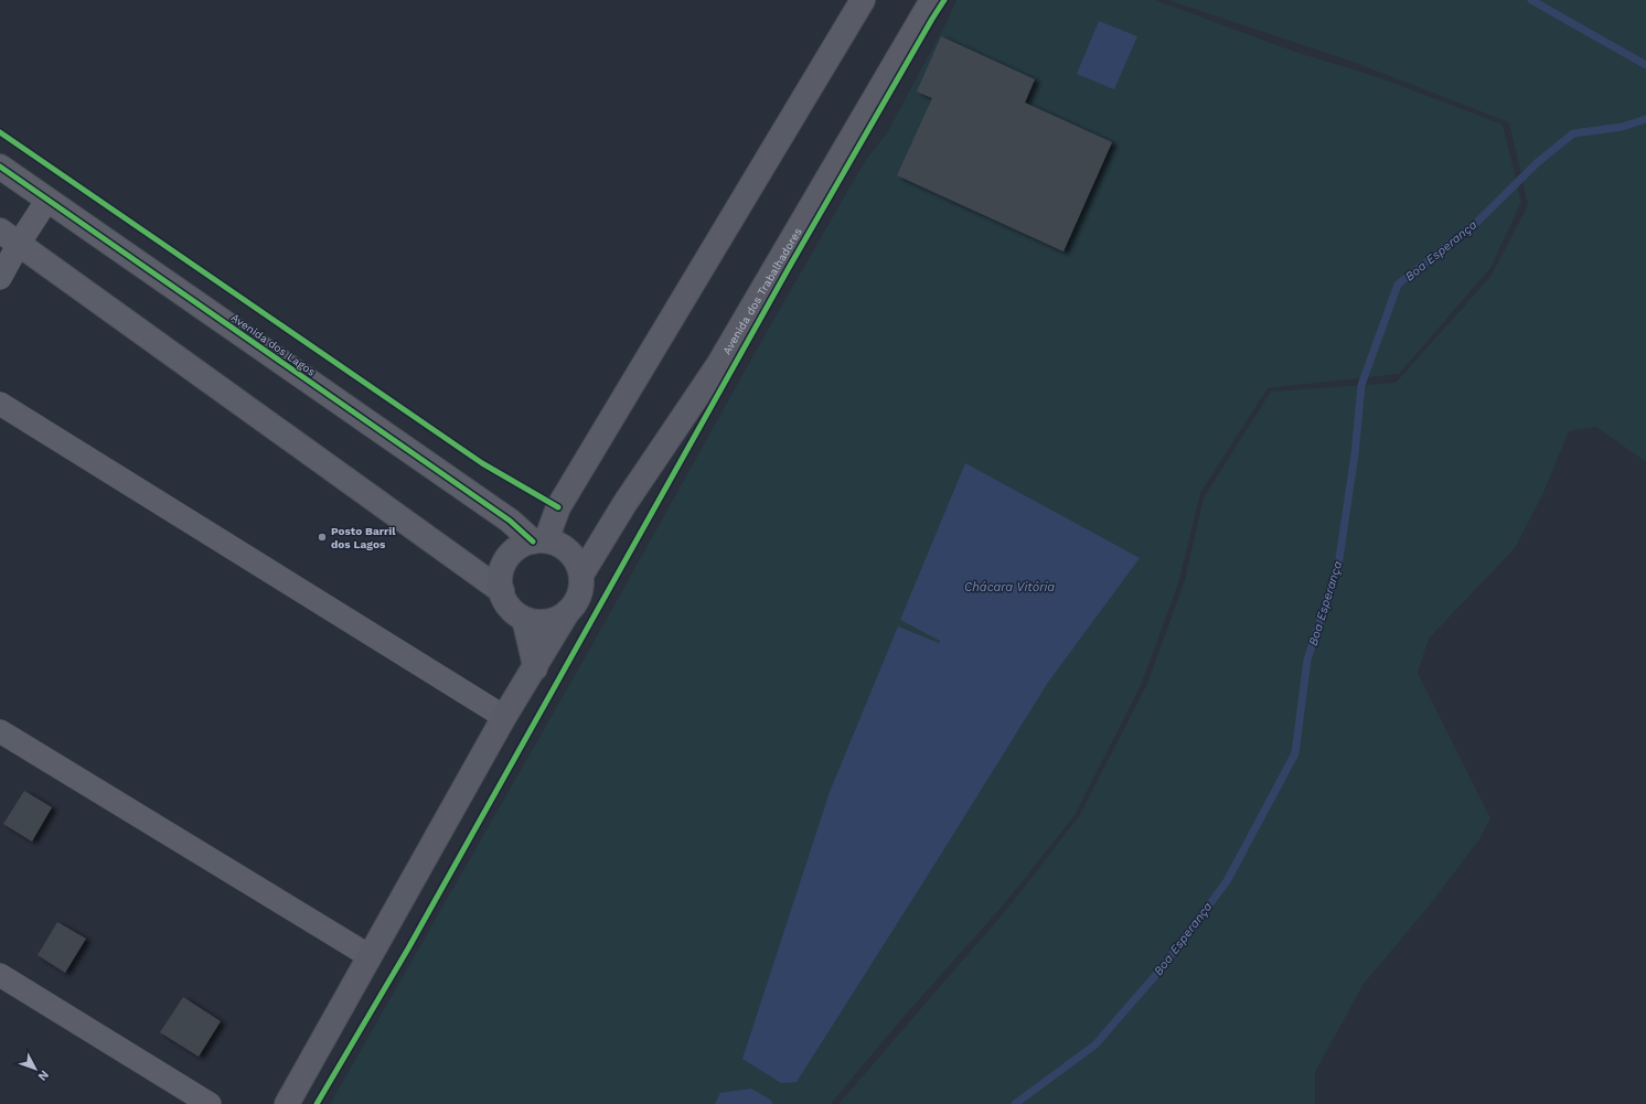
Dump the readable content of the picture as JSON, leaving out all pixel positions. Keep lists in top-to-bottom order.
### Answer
{
  "streets": {
    "main road": ["Avenida dos Trabalhadores"],
    "street": ["Avenida dos Lagos"]
  },
  "crossings": [
    ["Avenida dos Trabalhadores", "Avenida dos Lagos"]
  ],
  "water": ["Boa Esperança", "Chácara Vitória"],
  "places": ["Posto Barril dos Lagos"],
  "north": "bottom right"
}
